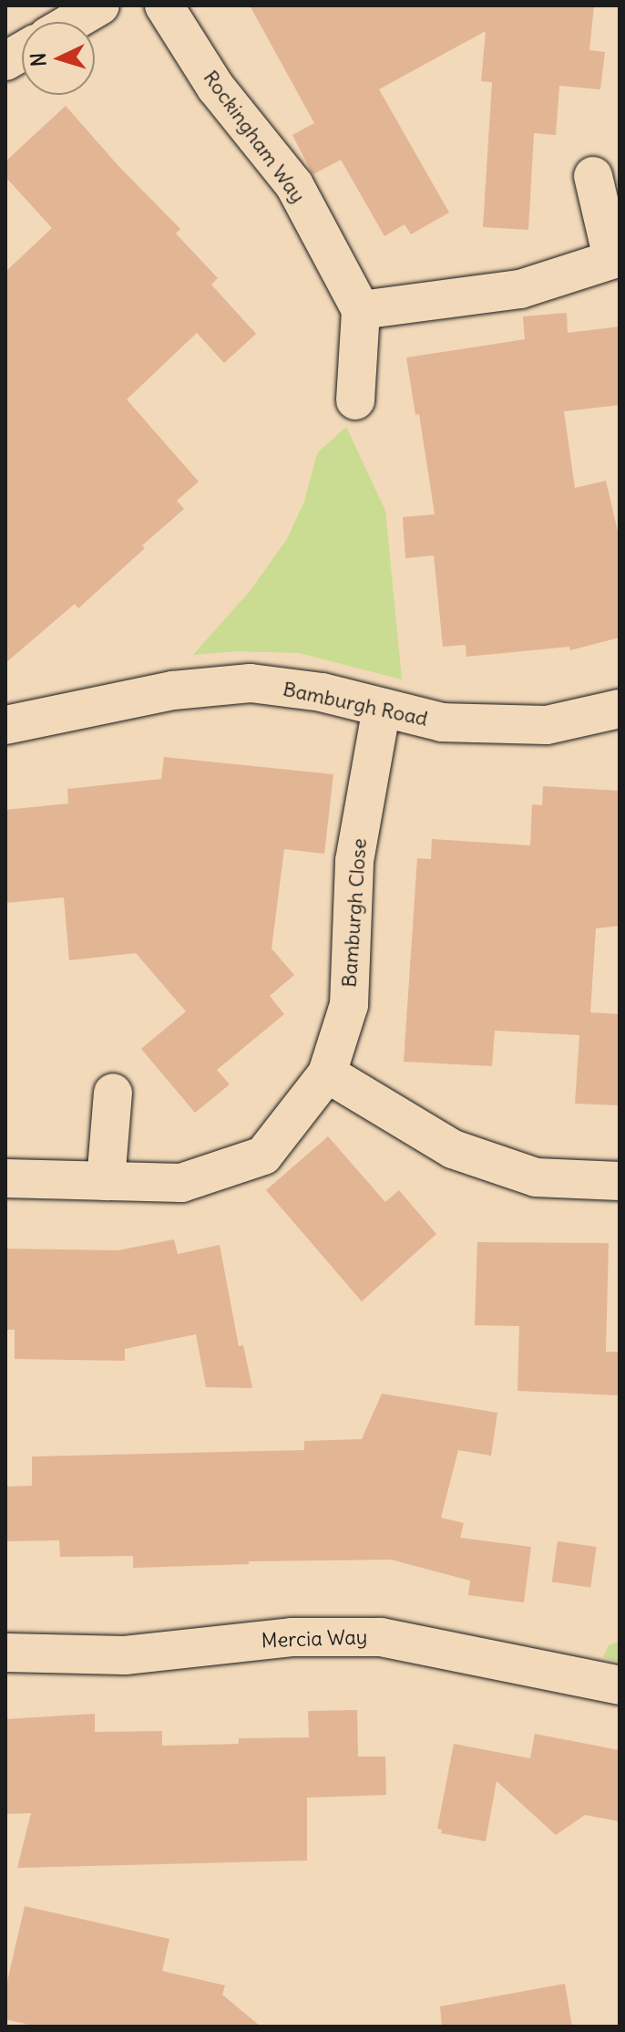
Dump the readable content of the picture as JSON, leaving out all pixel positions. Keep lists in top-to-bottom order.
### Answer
{
  "streets": {
    "street": [
      "Rockingham Way",
      "Bamburgh Road",
      "Bamburgh Close",
      "Mercia Way"
    ]
  },
  "crossings": [
    ["Bamburgh Road", "Bamburgh Close"]
  ],
  "north": "left"
}
